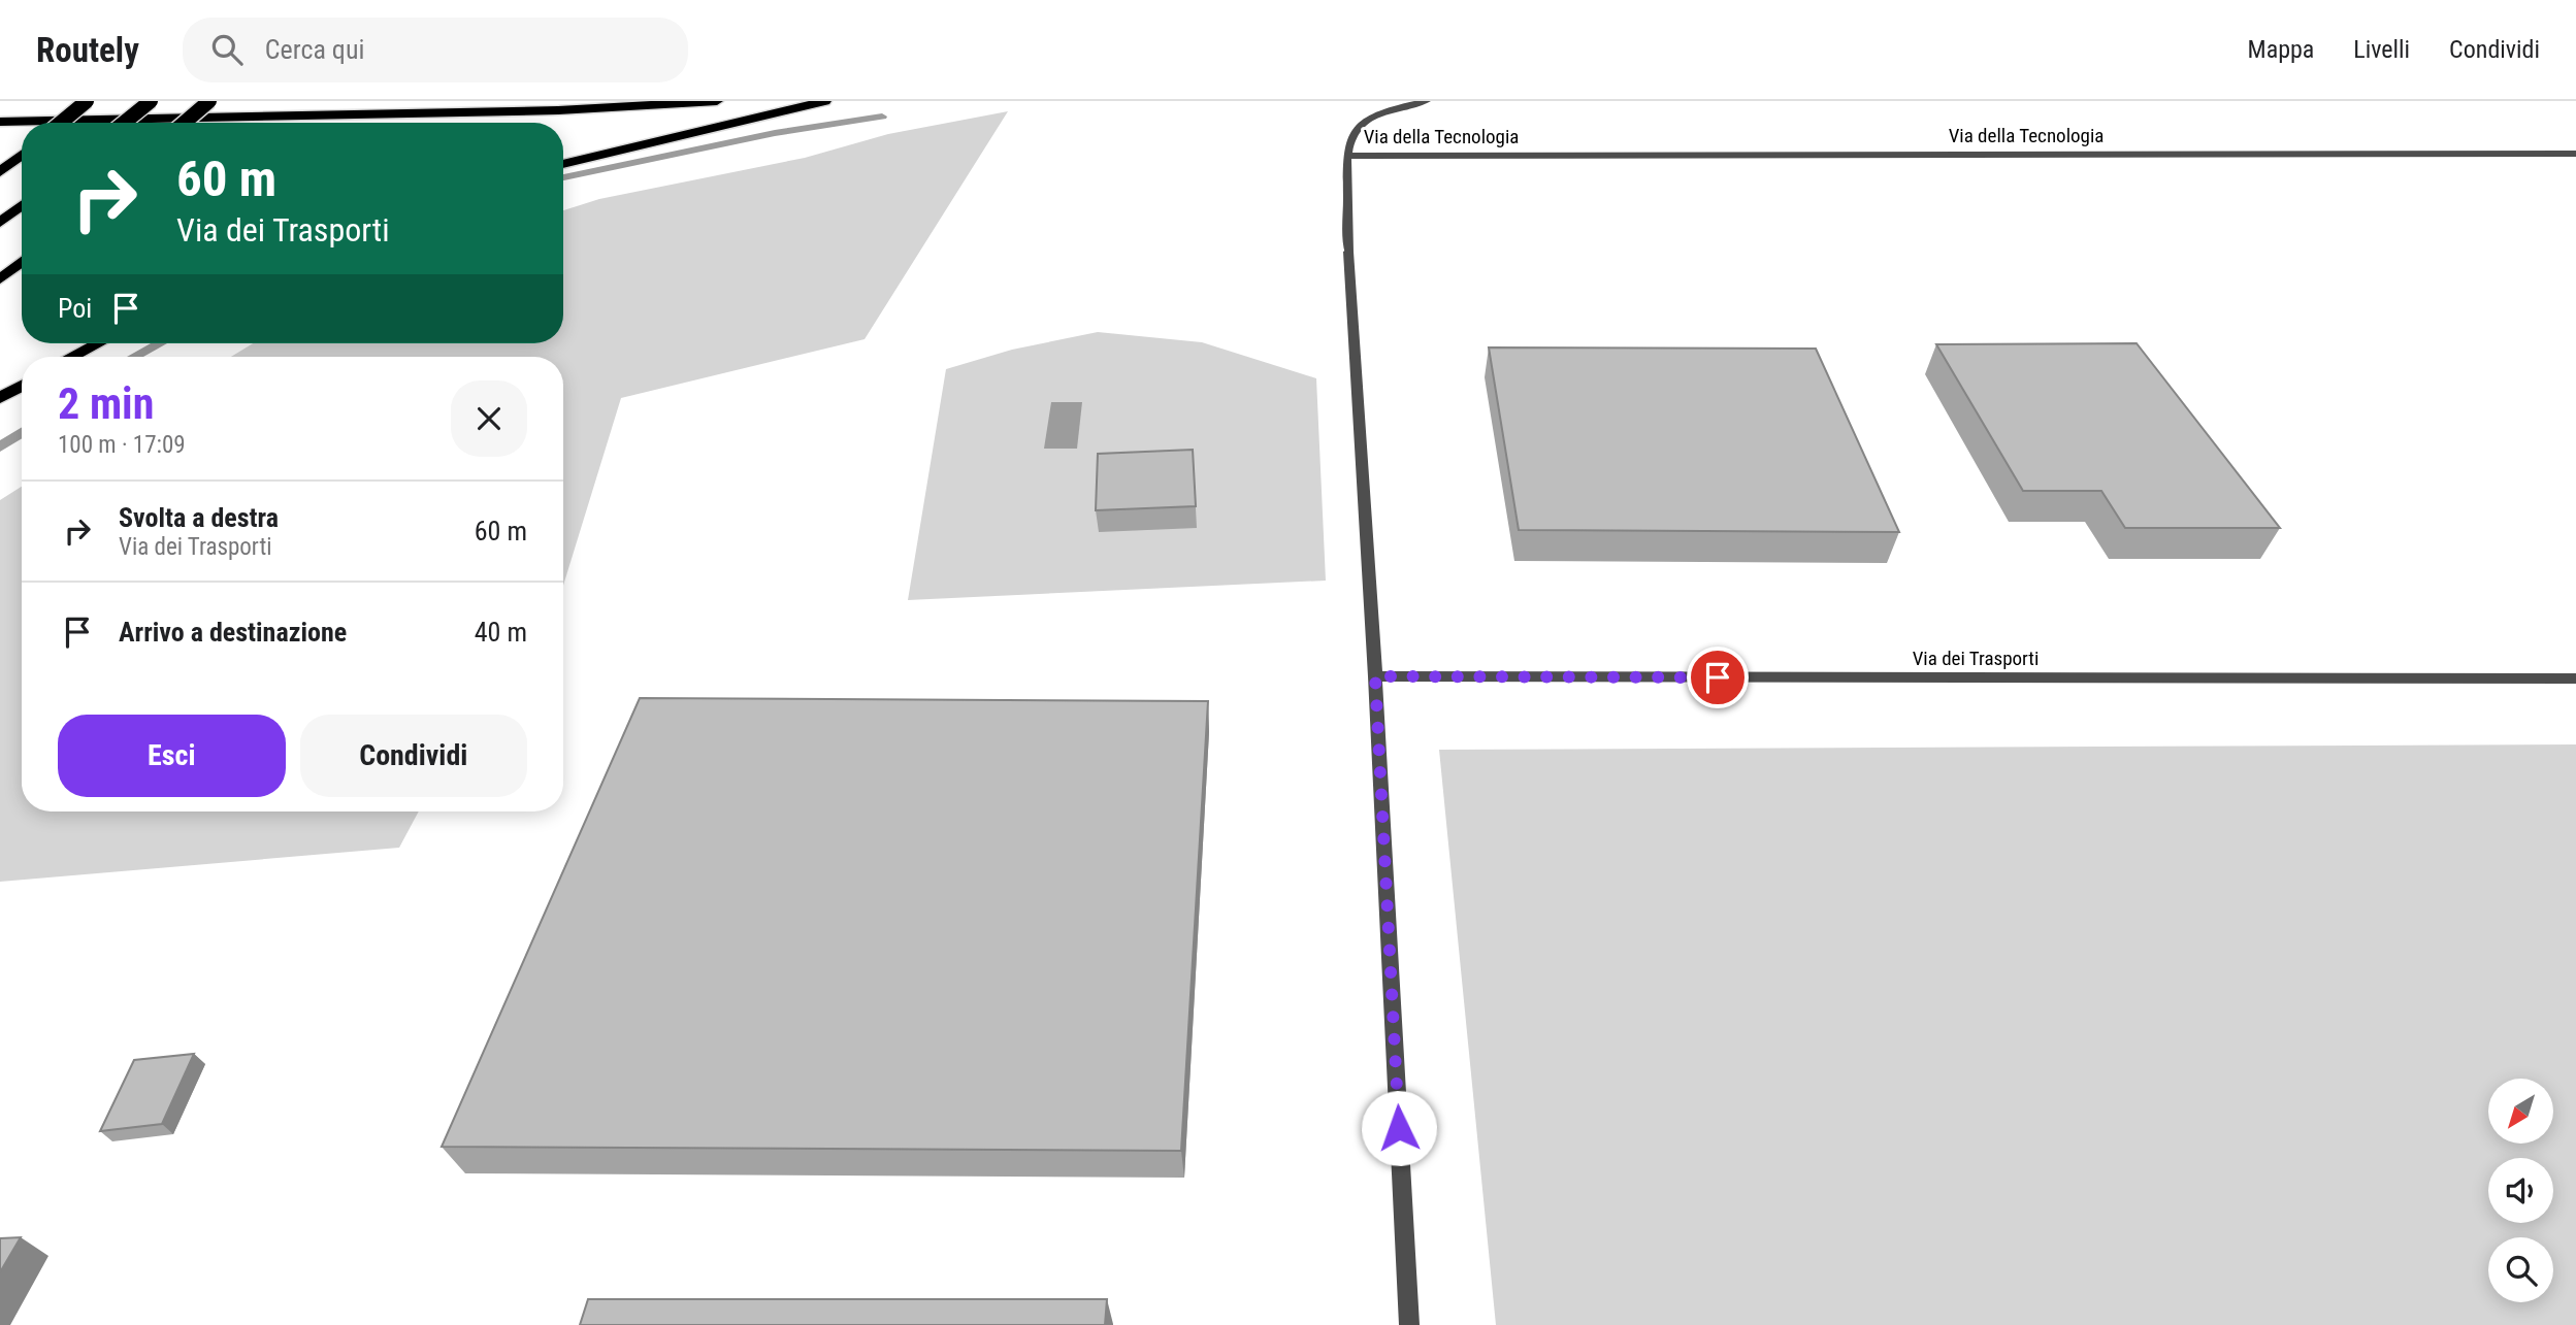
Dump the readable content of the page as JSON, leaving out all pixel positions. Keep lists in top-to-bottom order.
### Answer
{
  "streets": {
    "street": ["Via della Tecnologia", "Via dei Trasporti"]
  },
  "crossings": [
    ["Via della Tecnologia", "Via dei Trasporti"]
  ],
  "north": "bottom left",
  "page": {
    "header": "Routely",
    "search": "Cerca qui",
    "nav": ["Mappa", "Livelli", "Condividi"],
    "turn": ["60 m", "Via dei Trasporti"],
    "then": "Poi",
    "heading": ["2 min", "100 m · 17:09"],
    "list": [
      {
        "name": "Svolta a destra",
        "note": "Via dei Trasporti",
        "value": "60 m"
      },
      {
        "name": "Arrivo a destinazione",
        "value": "40 m"
      }
    ],
    "buttons": ["Esci", "Condividi"]
  }
}
